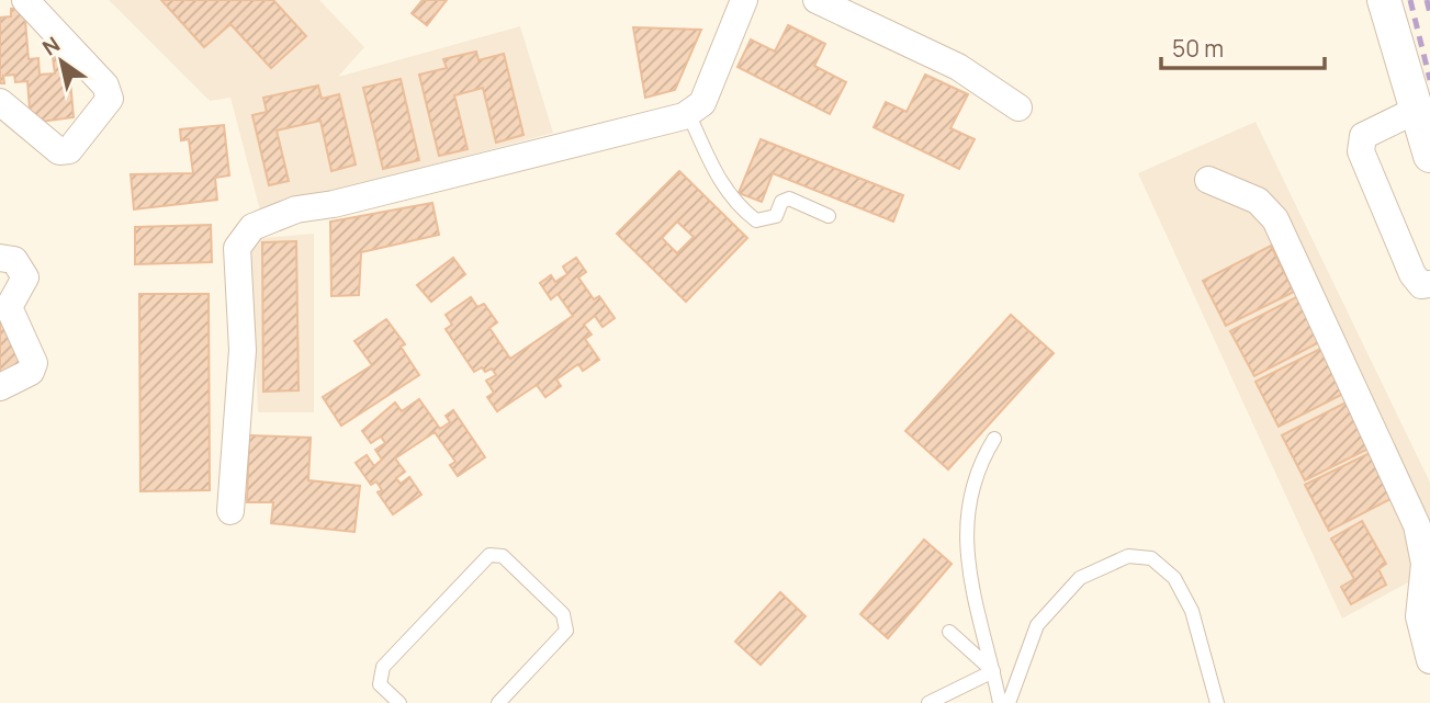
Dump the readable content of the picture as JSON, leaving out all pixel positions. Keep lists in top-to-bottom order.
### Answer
{
  "scale_bar": "50 m",
  "north": "top left"
}
